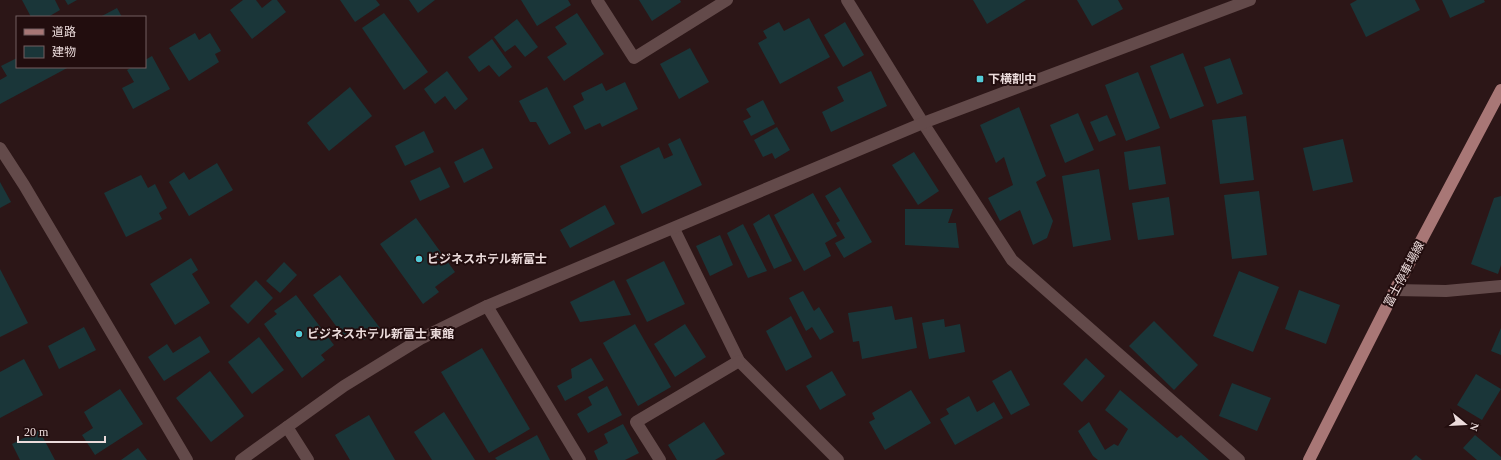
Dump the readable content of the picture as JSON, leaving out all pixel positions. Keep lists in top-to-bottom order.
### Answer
{
  "streets": {
    "main road": ["富士停車場線"]
  },
  "places": {
    "transit": ["下横割中"],
    "other": ["ビジネスホテル新富士", "ビジネスホテル新富士 東館"]
  },
  "legend": ["道路", "建物"],
  "scale_bar": "20 m",
  "north": "right"
}
